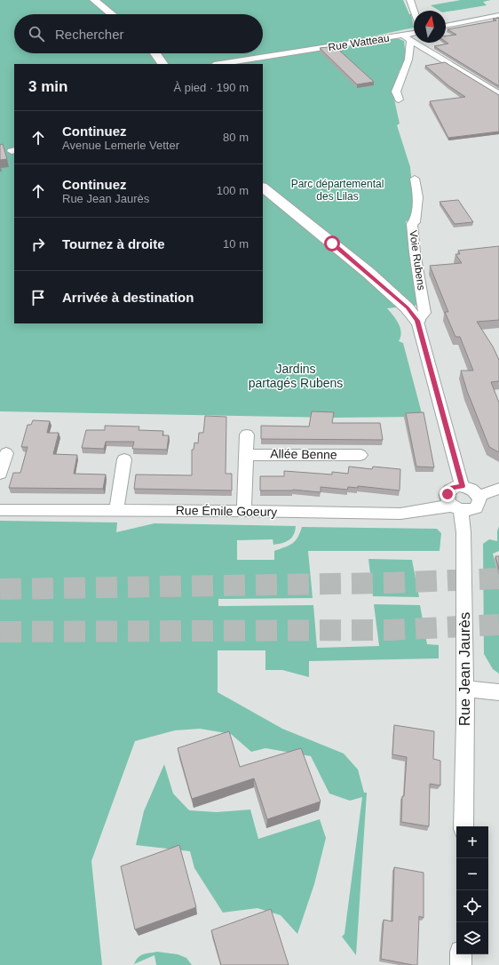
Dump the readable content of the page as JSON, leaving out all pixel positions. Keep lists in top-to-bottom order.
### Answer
{
  "streets": {
    "street": [
      "Rue Watteau",
      "Voie Rubens",
      "Allée Benne",
      "Rue Émile Goeury",
      "Rue Jean Jaurès"
    ]
  },
  "crossings": [
    ["Rue Émile Goeury", "Rue Jean Jaurès"]
  ],
  "parks": ["Parc départemental des Lilas", "Jardins partagés Rubens"],
  "north": "top",
  "page": {
    "search": "Rechercher",
    "heading": ["3 min", "À pied · 190 m"],
    "list": [
      ["Continuez", "Avenue Lemerle Vetter", "80 m"],
      ["Continuez", "Rue Jean Jaurès", "100 m"],
      ["Tournez à droite", "10 m"],
      "Arrivée à destination"
    ],
    "map_buttons": ["+", "−"]
  }
}
